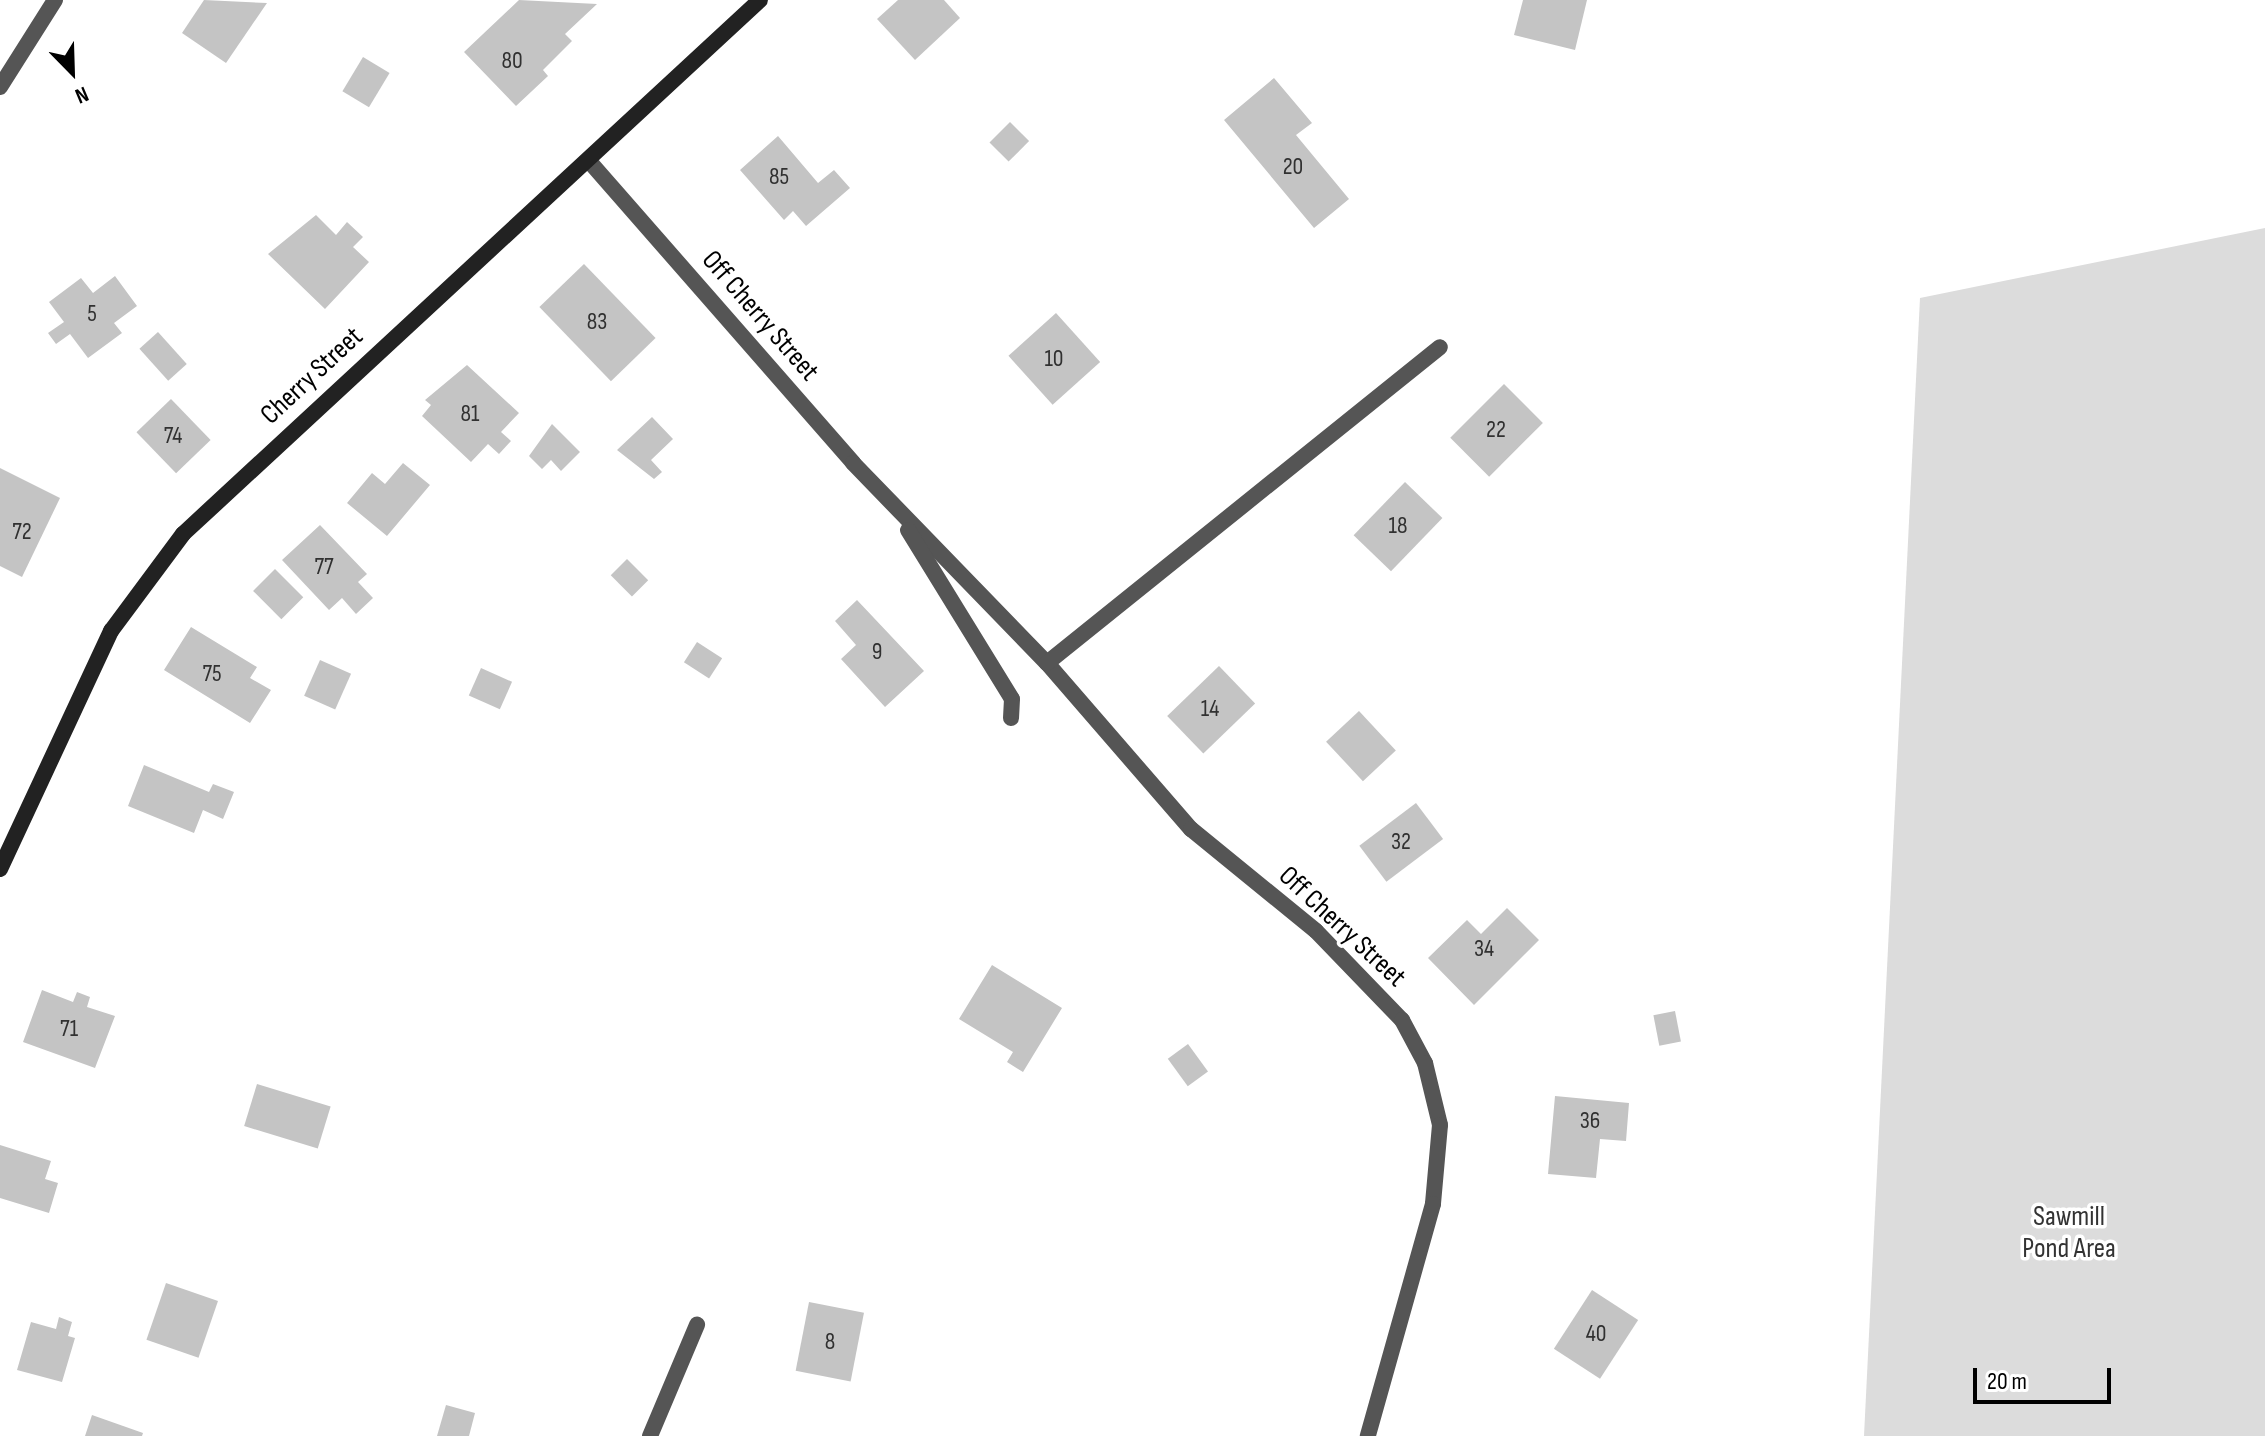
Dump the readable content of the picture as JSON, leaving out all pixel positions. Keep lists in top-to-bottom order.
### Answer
{
  "streets": {
    "main road": ["Cherry Street"],
    "street": ["Off Cherry Street"]
  },
  "crossings": [
    ["Off Cherry Street", "Cherry Street"]
  ],
  "parks": ["Sawmill Pond Area"],
  "house_numbers": [
    "80",
    "20",
    "85",
    "5",
    "83",
    "10",
    "81",
    "22",
    "74",
    "18",
    "72",
    "77",
    "9",
    "75",
    "14",
    "32",
    "34",
    "71",
    "36",
    "40",
    "8"
  ],
  "scale_bar": "20 m",
  "north": "bottom right"
}
